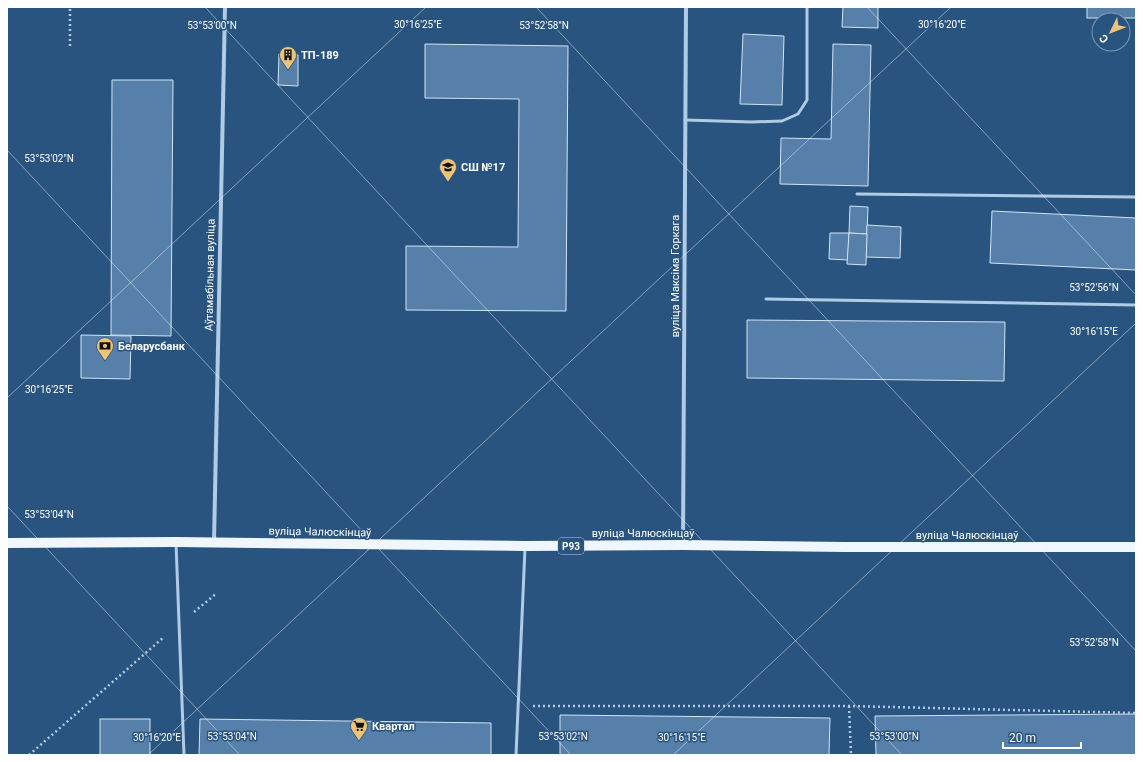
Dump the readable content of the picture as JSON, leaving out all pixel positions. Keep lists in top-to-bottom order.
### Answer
{
  "streets": {
    "main road": ["вуліца Чалюскінцаў", "Р93"],
    "street": ["Аўтамабільная вуліца", "вуліца Максіма Горкага"]
  },
  "crossings": [
    ["Аўтамабільная вуліца", "вуліца Чалюскінцаў"],
    ["вуліца Максіма Горкага", "вуліца Чалюскінцаў"]
  ],
  "places": {
    "building": ["ТП-189"],
    "school or university": ["СШ №17"],
    "bank": ["Беларусбанк"],
    "supermarket": ["Квартал"]
  },
  "scale_bar": "20 m",
  "north": "bottom left",
  "coordinates": [
    "30°16'25\"E",
    "30°16'20\"E",
    "53°53'00\"N",
    "53°52'58\"N",
    "53°53'02\"N",
    "53°52'56\"N",
    "30°16'15\"E",
    "53°53'04\"N"
  ]
}
